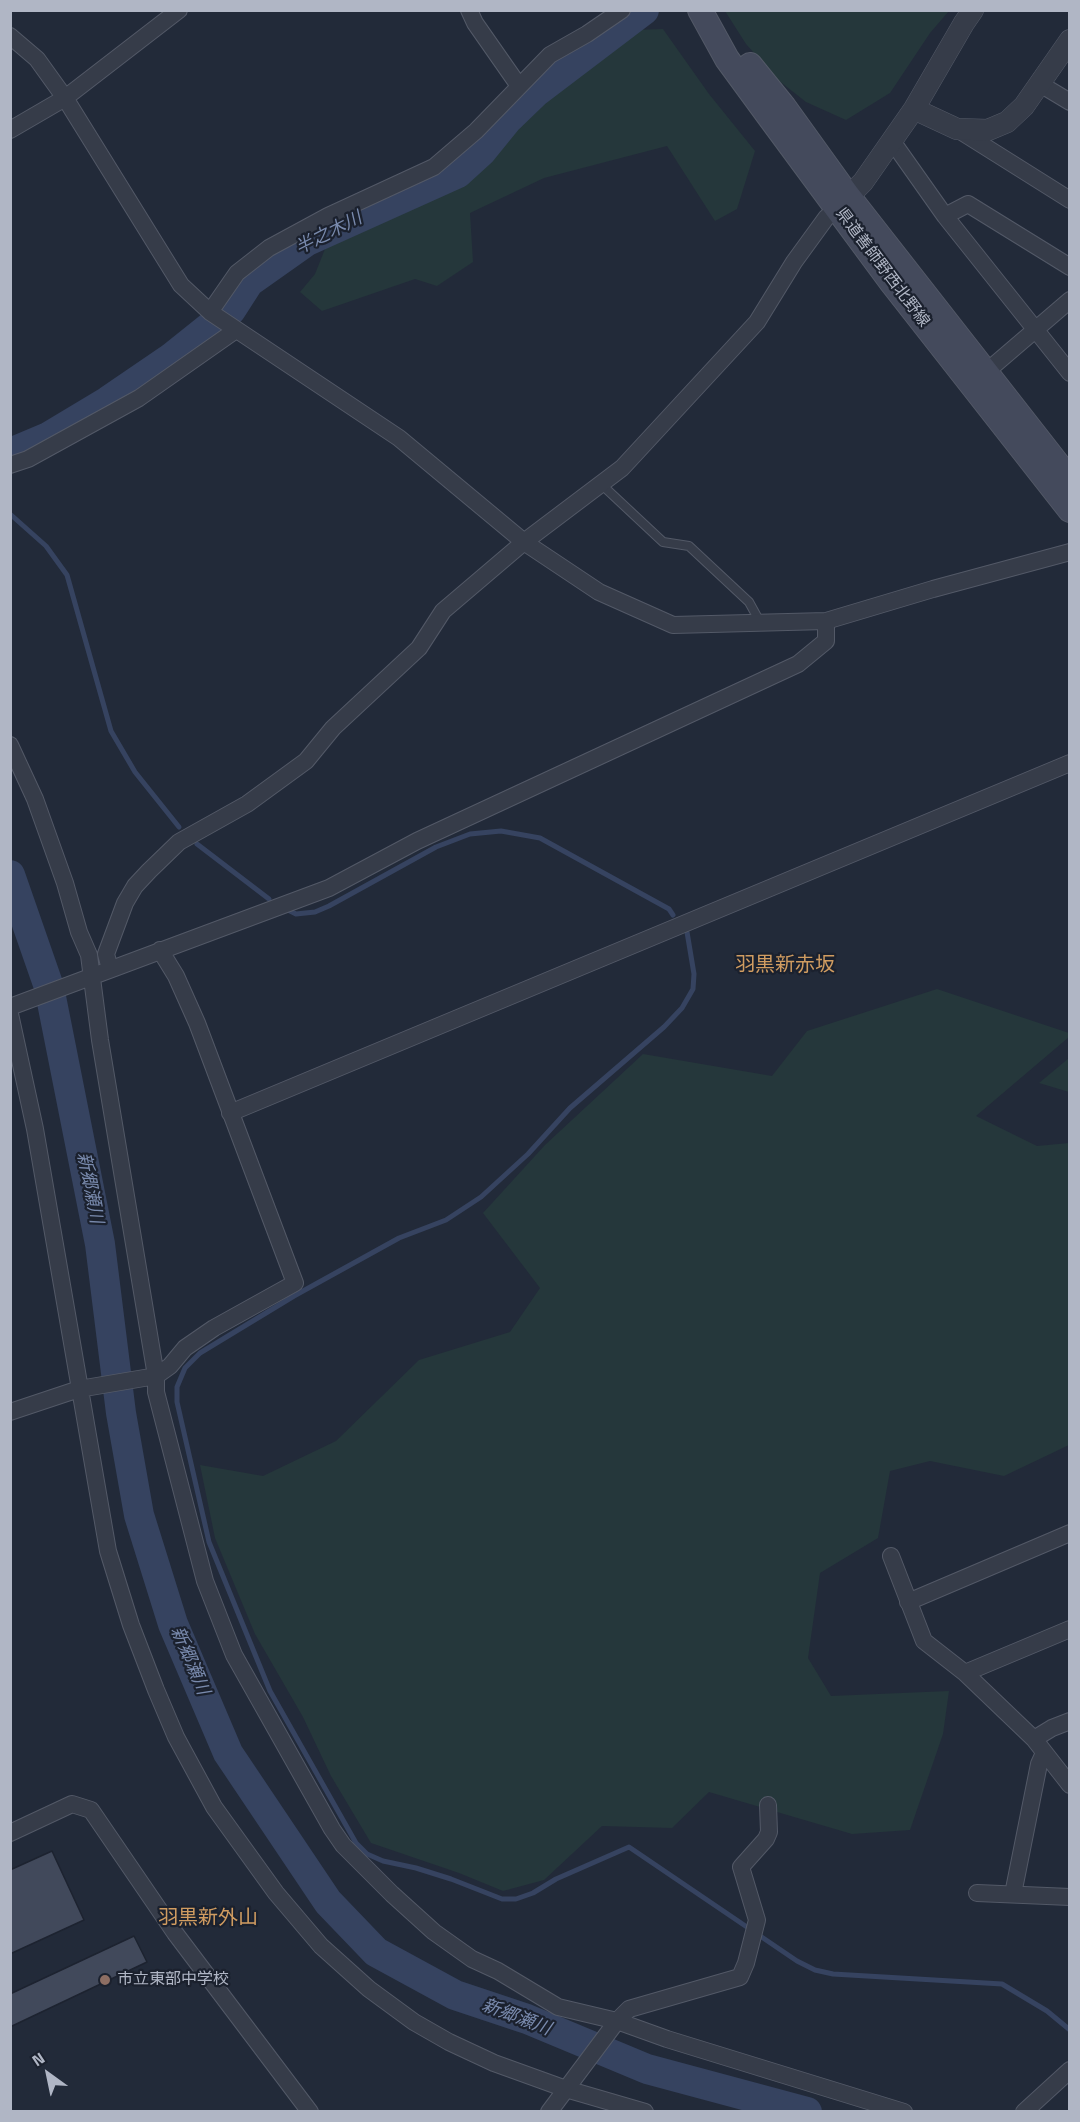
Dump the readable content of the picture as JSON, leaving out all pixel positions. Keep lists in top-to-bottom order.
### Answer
{
  "streets": {
    "main road": ["県道善師野西北野線"]
  },
  "districts": ["羽黒新赤坂", "羽黒新外山"],
  "water": ["半之木川", "新郷瀬川"],
  "places": ["市立東部中学校"],
  "north": "top left"
}
